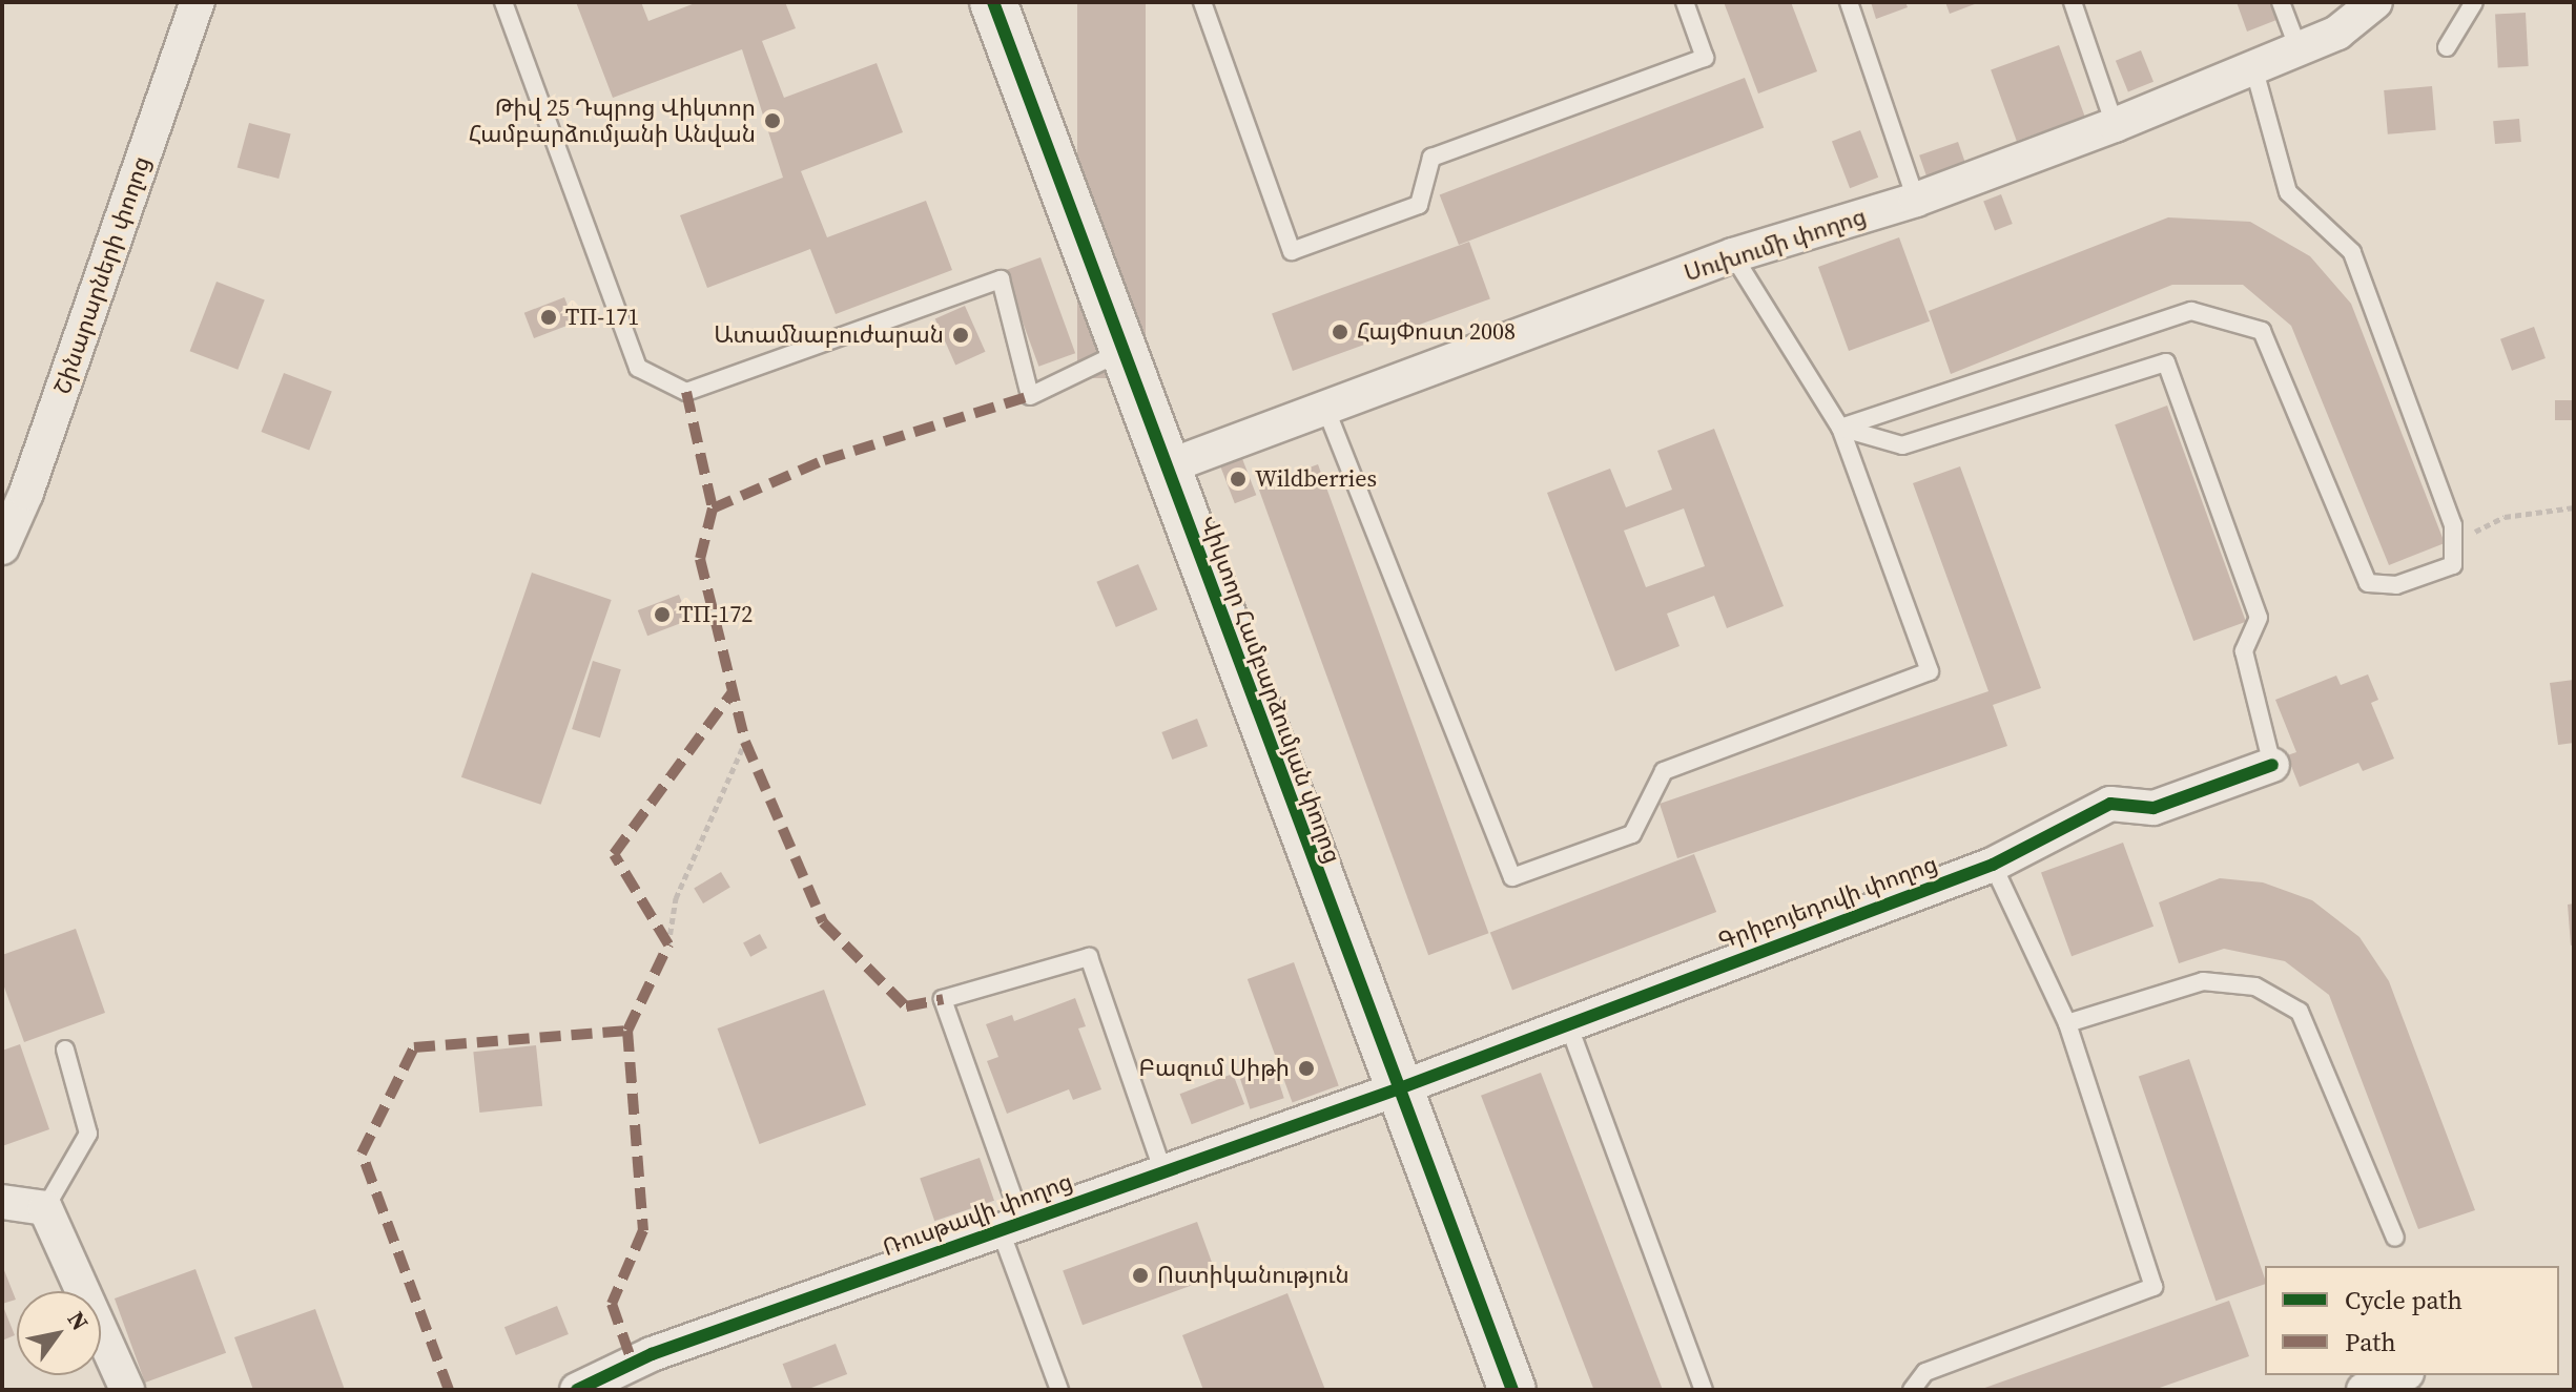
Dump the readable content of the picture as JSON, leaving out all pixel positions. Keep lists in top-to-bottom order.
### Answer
{
  "streets": {
    "street": [
      "Սուխումի փողոց",
      "Շինարարների փողոց",
      "Վիկտոր Համբարձումյան փողոց",
      "Գրիբոյեդովի փողոց",
      "Ռուսթավի փողոց"
    ]
  },
  "crossings": [
    ["Սուխումի փողոց", "Վիկտոր Համբարձումյան փողոց"],
    ["Վիկտոր Համբարձումյան փողոց", "Գրիբոյեդովի փողոց"],
    ["Վիկտոր Համբարձումյան փողոց", "Ռուսթավի փողոց"],
    ["Գրիբոյեդովի փողոց", "Ռուսթավի փողոց"]
  ],
  "places": [
    "Թիվ 25 Դպրոց Վիկտոր Համբարձումյանի Անվան",
    "ТП-171",
    "ՀայՓոստ 2008",
    "Ատամնաբուժարան",
    "Wildberries",
    "ТП-172",
    "Բազում Սիթի",
    "Ոստիկանություն"
  ],
  "legend": ["Cycle path", "Path"],
  "north": "top right"
}
